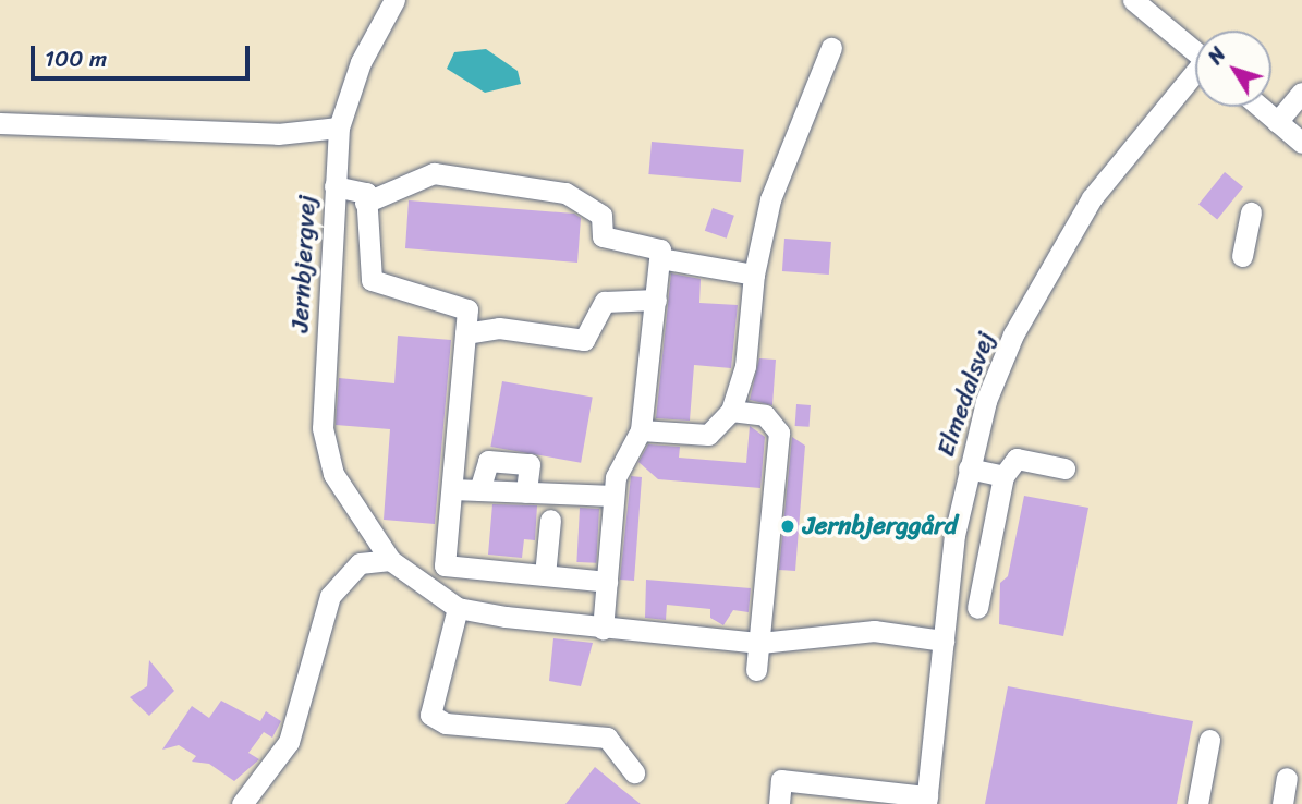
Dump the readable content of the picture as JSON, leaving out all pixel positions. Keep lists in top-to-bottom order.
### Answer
{
  "streets": {
    "street": ["Jernbjergvej", "Elmedalsvej"]
  },
  "places": ["Jernbjerggård"],
  "scale_bar": "100 m",
  "north": "top left"
}
